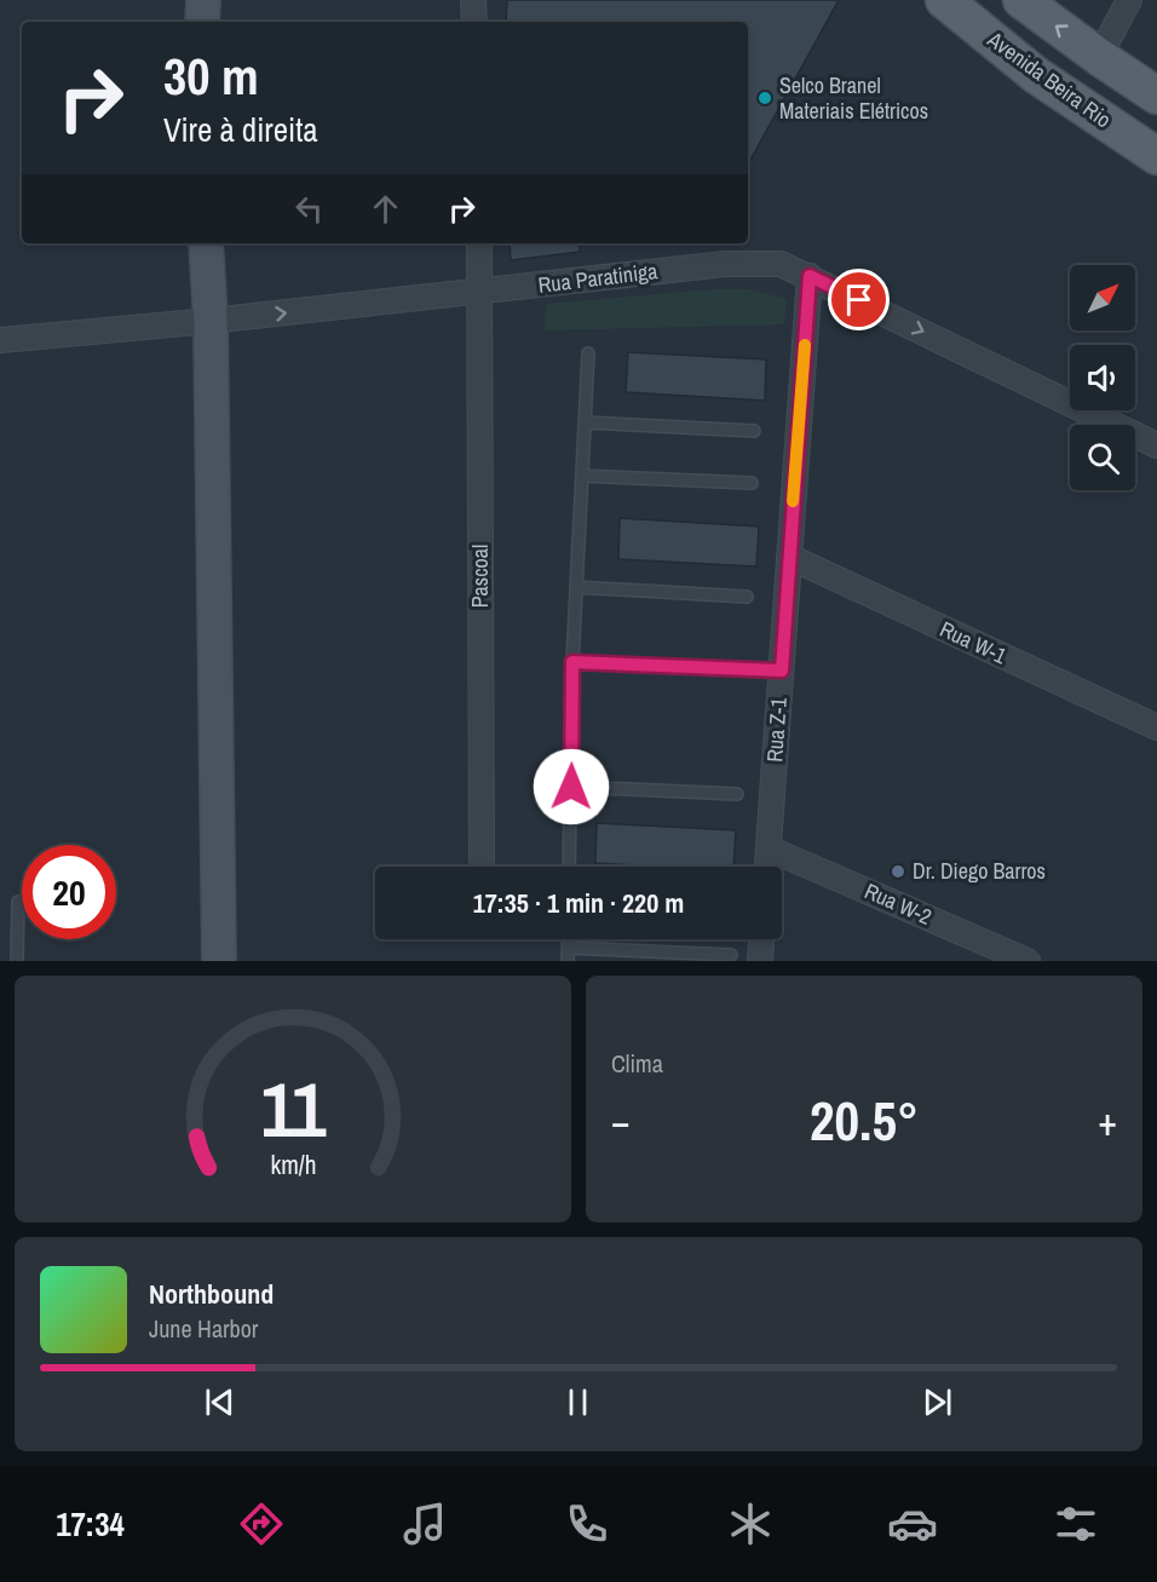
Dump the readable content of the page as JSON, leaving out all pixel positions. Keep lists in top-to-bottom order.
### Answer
{
  "streets": {
    "main road": ["Avenida Beira Rio"],
    "street": [
      "Rua Paratiniga",
      "Pascoal",
      "Rua W-1",
      "Rua Z-1",
      "Rua W-2"
    ]
  },
  "crossings": [
    ["Rua Paratiniga", "Pascoal"],
    ["Rua Paratiniga", "Rua Z-1"],
    ["Rua W-1", "Rua Z-1"],
    ["Rua Z-1", "Rua W-2"]
  ],
  "one_way": ["Rua Paratiniga"],
  "places": ["Selco Branel Materiais Elétricos", "Dr. Diego Barros"],
  "north": "top right",
  "page": {
    "turn": ["30 m", "Vire à direita"],
    "limit": "20",
    "trip": "17:35 · 1 min · 220 m",
    "tile": "Clima",
    "heat": ["−", "20.5°", "+"],
    "song": ["Northbound", "June Harbor"],
    "tabs": "17:34",
    "gauge": ["11", "km/h"]
  }
}
